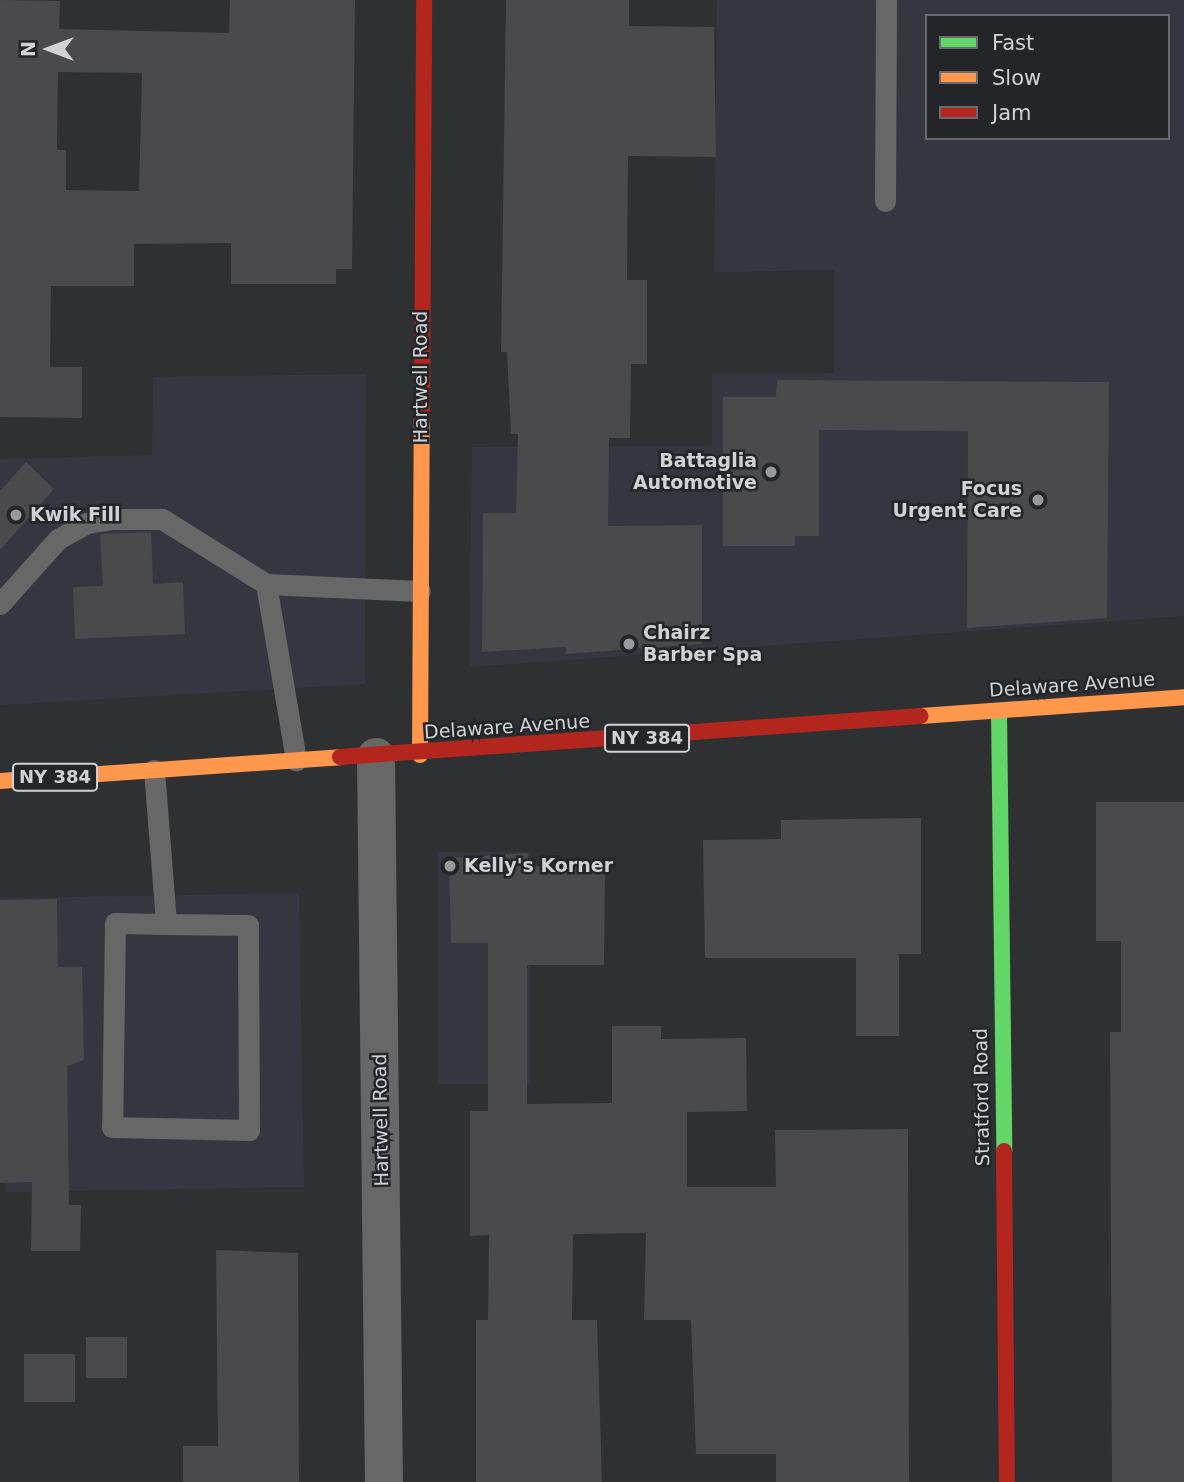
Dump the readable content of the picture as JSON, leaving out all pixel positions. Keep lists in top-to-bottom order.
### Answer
{
  "streets": {
    "street": [
      "Hartwell Road",
      "Delaware Avenue",
      "NY 384",
      "Stratford Road"
    ]
  },
  "crossings": [
    ["Hartwell Road", "Delaware Avenue"],
    ["Delaware Avenue", "Stratford Road"]
  ],
  "places": [
    "Battaglia Automotive",
    "Focus Urgent Care",
    "Kwik Fill",
    "Chairz Barber Spa",
    "Kelly's Korner"
  ],
  "legend": ["Fast", "Slow", "Jam"],
  "north": "left"
}
